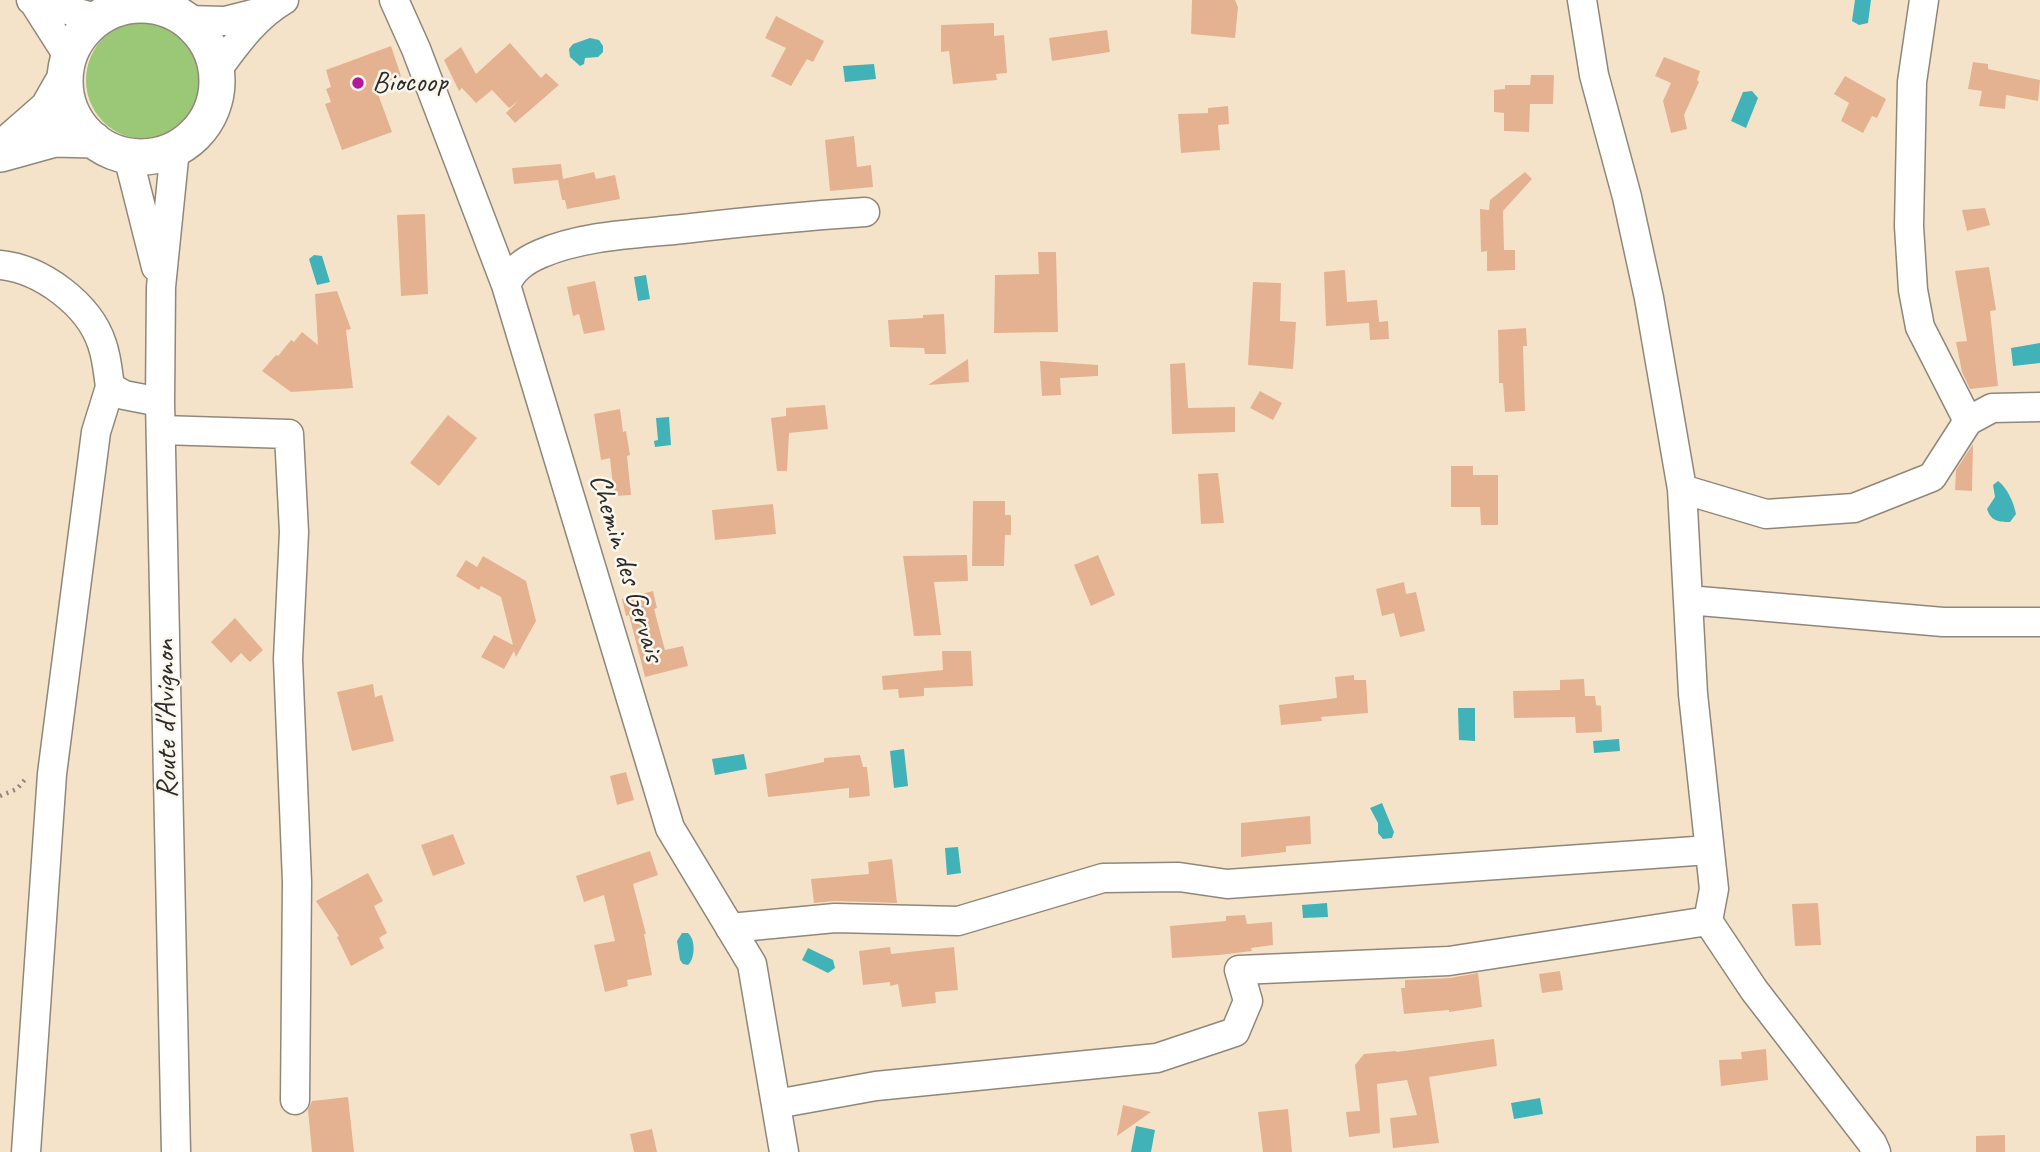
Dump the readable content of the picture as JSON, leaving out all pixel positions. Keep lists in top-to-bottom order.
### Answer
{
  "streets": {
    "street": ["Chemin des Gervais", "Route d'Avignon"]
  },
  "places": ["Biocoop"]
}
